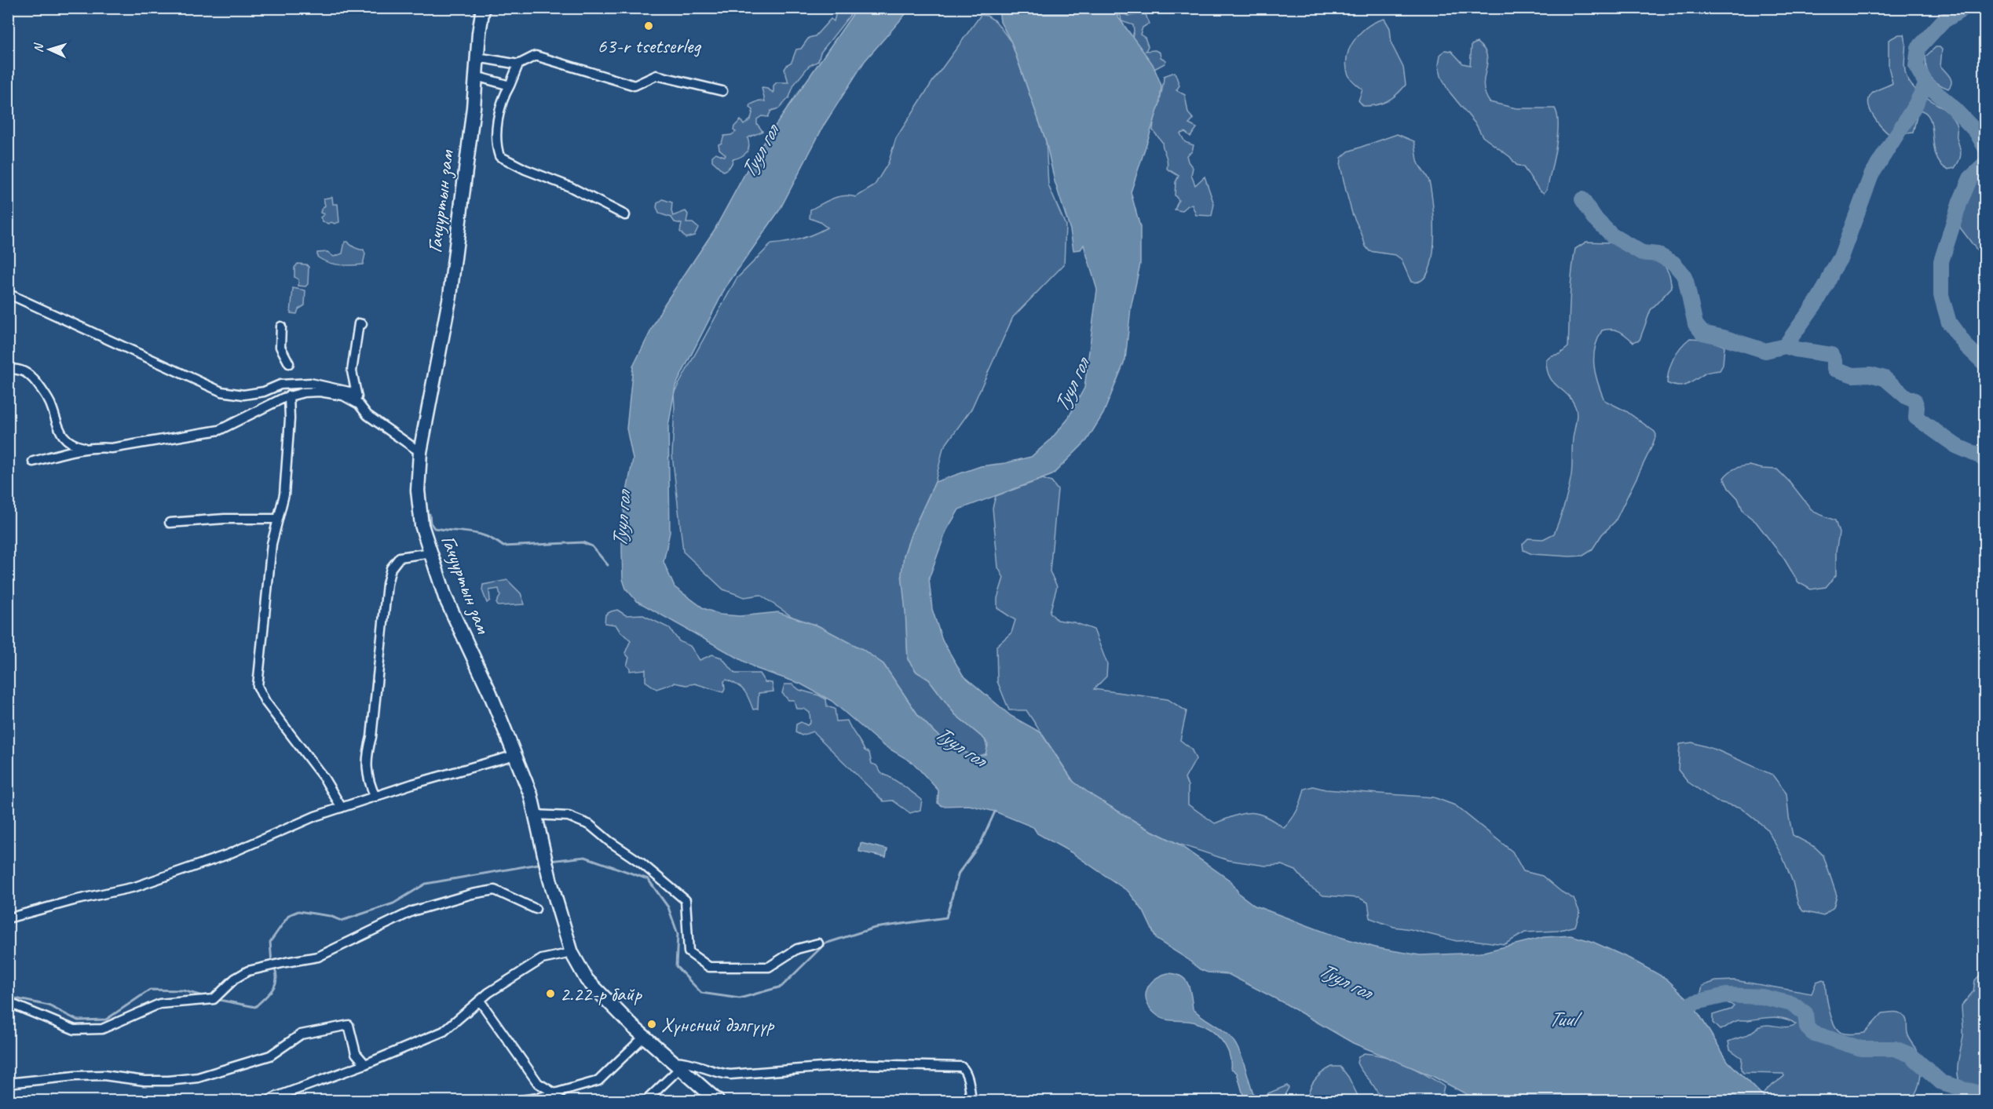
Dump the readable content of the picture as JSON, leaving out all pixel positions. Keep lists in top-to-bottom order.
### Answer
{
  "streets": {
    "main road": ["Гачууртын зам"]
  },
  "water": ["Туул гол", "Tuul"],
  "places": ["63-r tsetserleg", "2.22-р байр", "Хүнсний дэлгүүр"],
  "north": "left"
}
